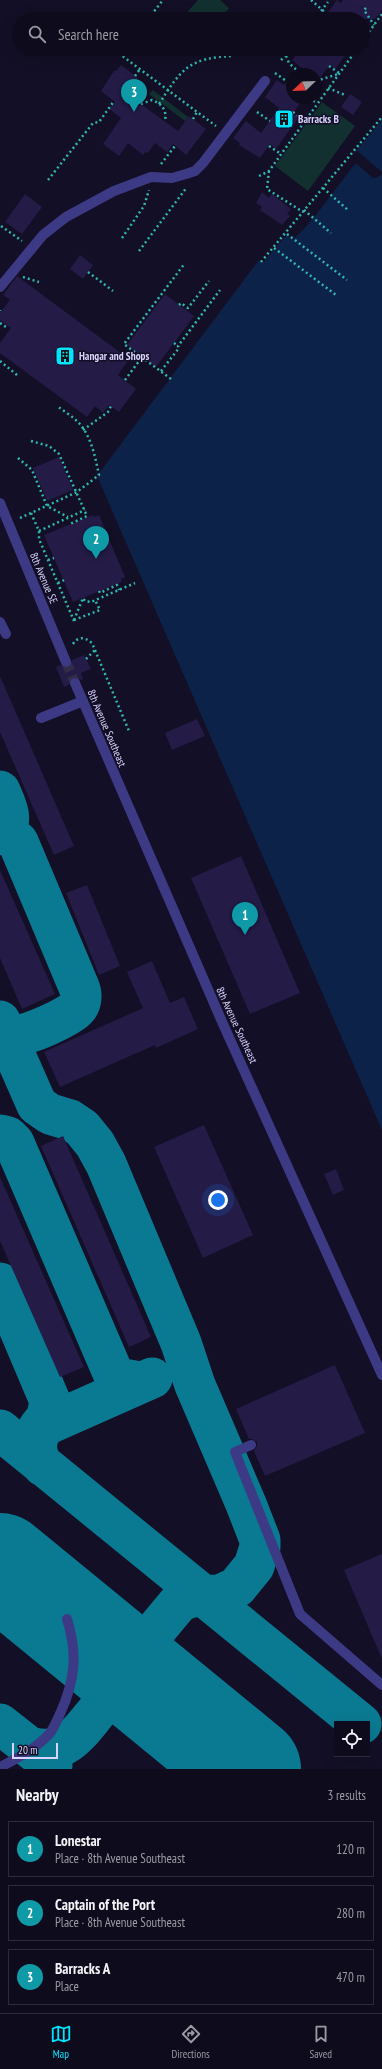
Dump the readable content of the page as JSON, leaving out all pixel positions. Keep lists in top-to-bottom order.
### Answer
{
  "streets": {
    "street": ["8th Avenue SE", "8th Avenue Southeast"]
  },
  "places": {
    "building": ["Barracks B", "Hangar and Shops"]
  },
  "scale_bar": "20 m",
  "north": "bottom left",
  "page": {
    "search": "Search here",
    "pins": ["3", "2", "1"],
    "scale": "20 m",
    "heading": ["Nearby", "3 results"],
    "list": [
      {
        "mark": "1",
        "name": "Lonestar",
        "note": "Place · 8th Avenue Southeast",
        "value": "120 m"
      },
      {
        "mark": "2",
        "name": "Captain of the Port",
        "note": "Place · 8th Avenue Southeast",
        "value": "280 m"
      },
      {
        "mark": "3",
        "name": "Barracks A",
        "note": "Place",
        "value": "470 m"
      }
    ],
    "nav": ["Map", "Directions", "Saved"]
  }
}
